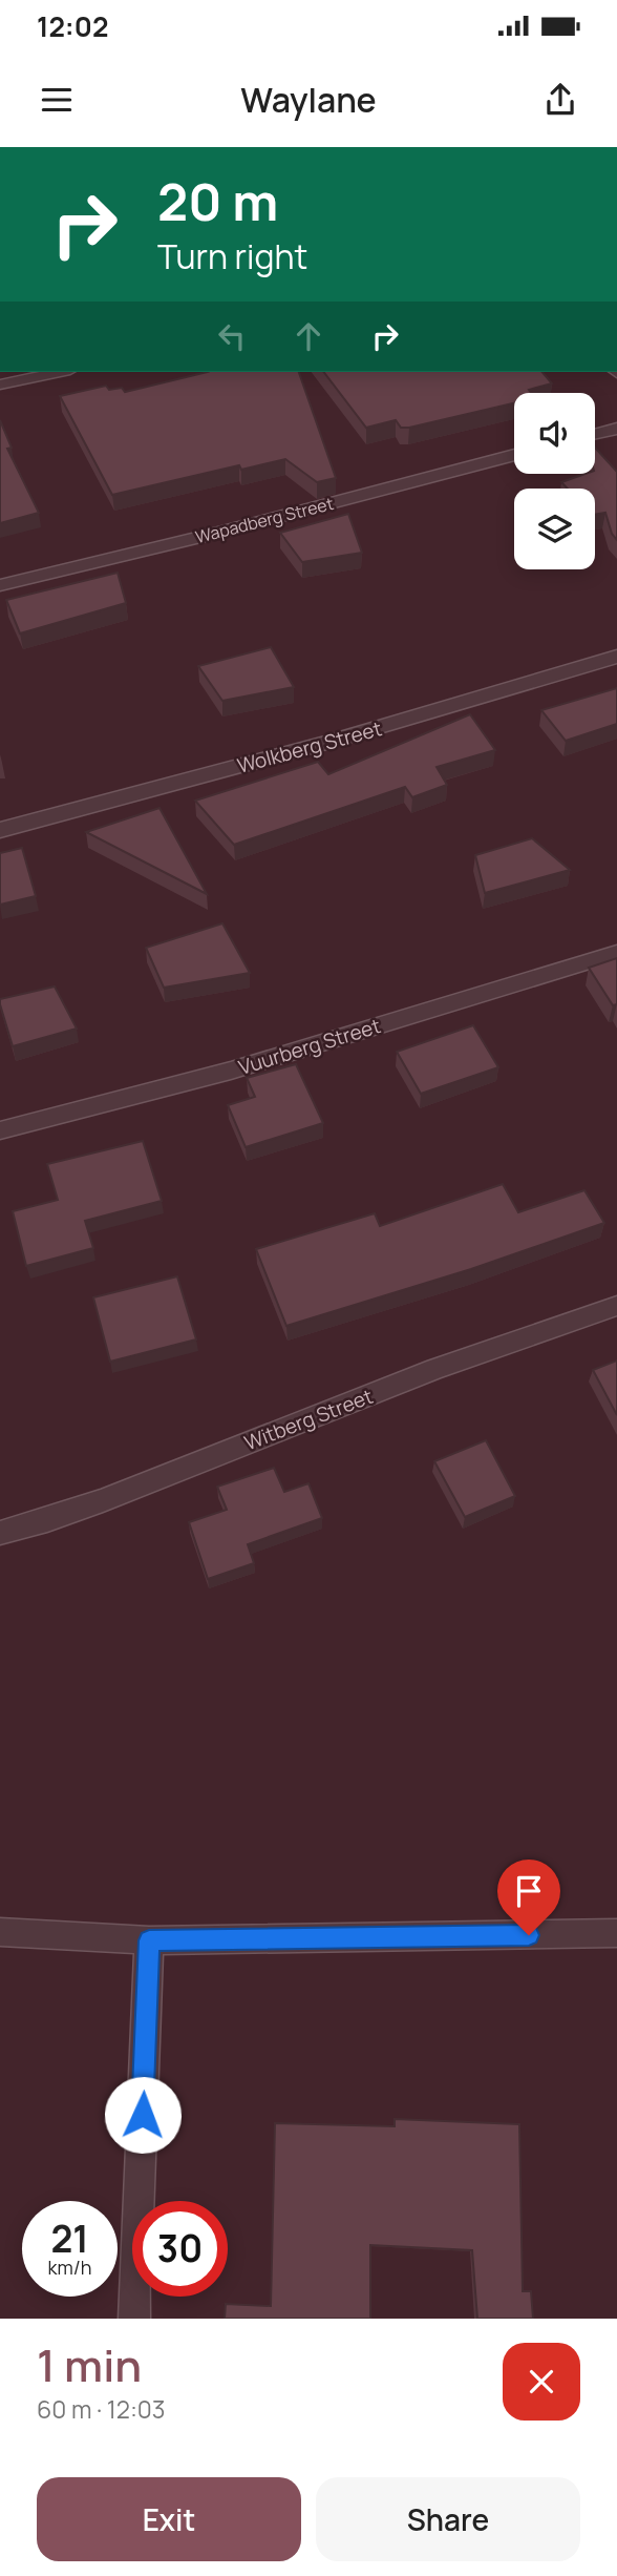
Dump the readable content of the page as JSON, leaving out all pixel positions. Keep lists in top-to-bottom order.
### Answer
{
  "streets": {
    "street": [
      "Wapadberg Street",
      "Wolkberg Street",
      "Vuurberg Street",
      "Witberg Street"
    ]
  },
  "page": {
    "status": "12:02",
    "header": "Waylane",
    "turn": ["20 m", "Turn right"],
    "speed": "21 km/h",
    "limit": "30",
    "heading": ["1 min", "60 m · 12:03"],
    "buttons": ["Exit", "Share"]
  }
}
